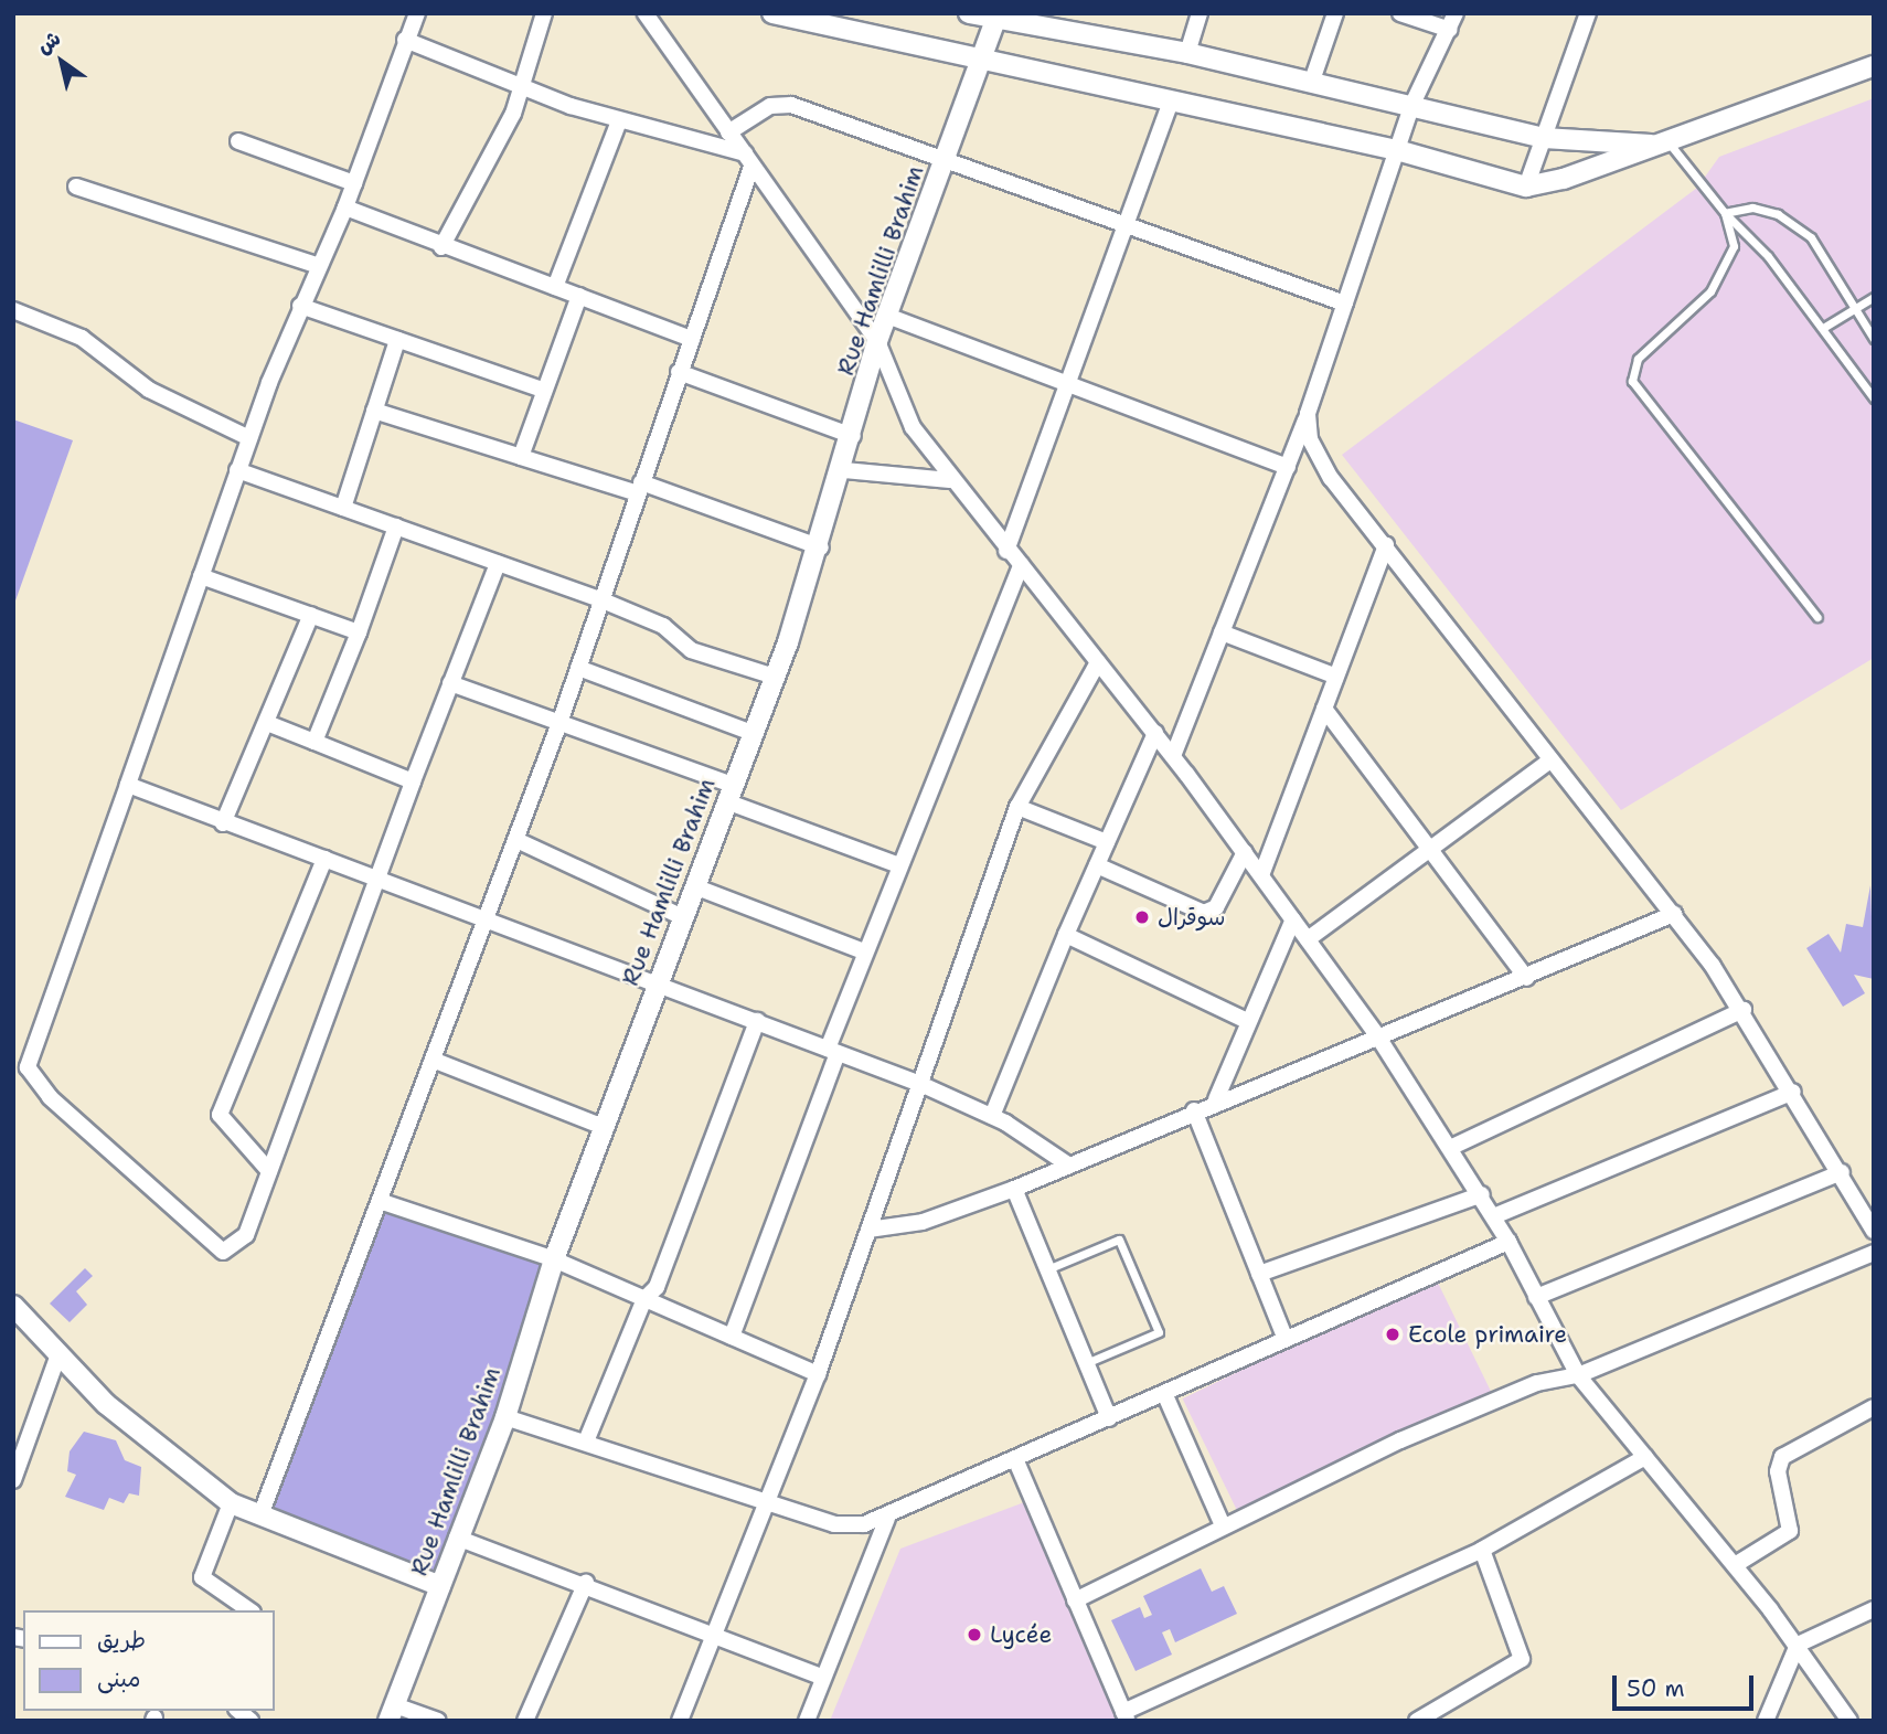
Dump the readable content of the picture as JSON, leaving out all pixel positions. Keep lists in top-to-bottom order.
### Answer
{
  "streets": {
    "street": ["Rue Hamlilli Brahim"]
  },
  "places": ["سوقرال", "Ecole primaire", "Lycée"],
  "legend": ["طريق", "مبنى"],
  "scale_bar": "50 m",
  "north": "top left"
}
